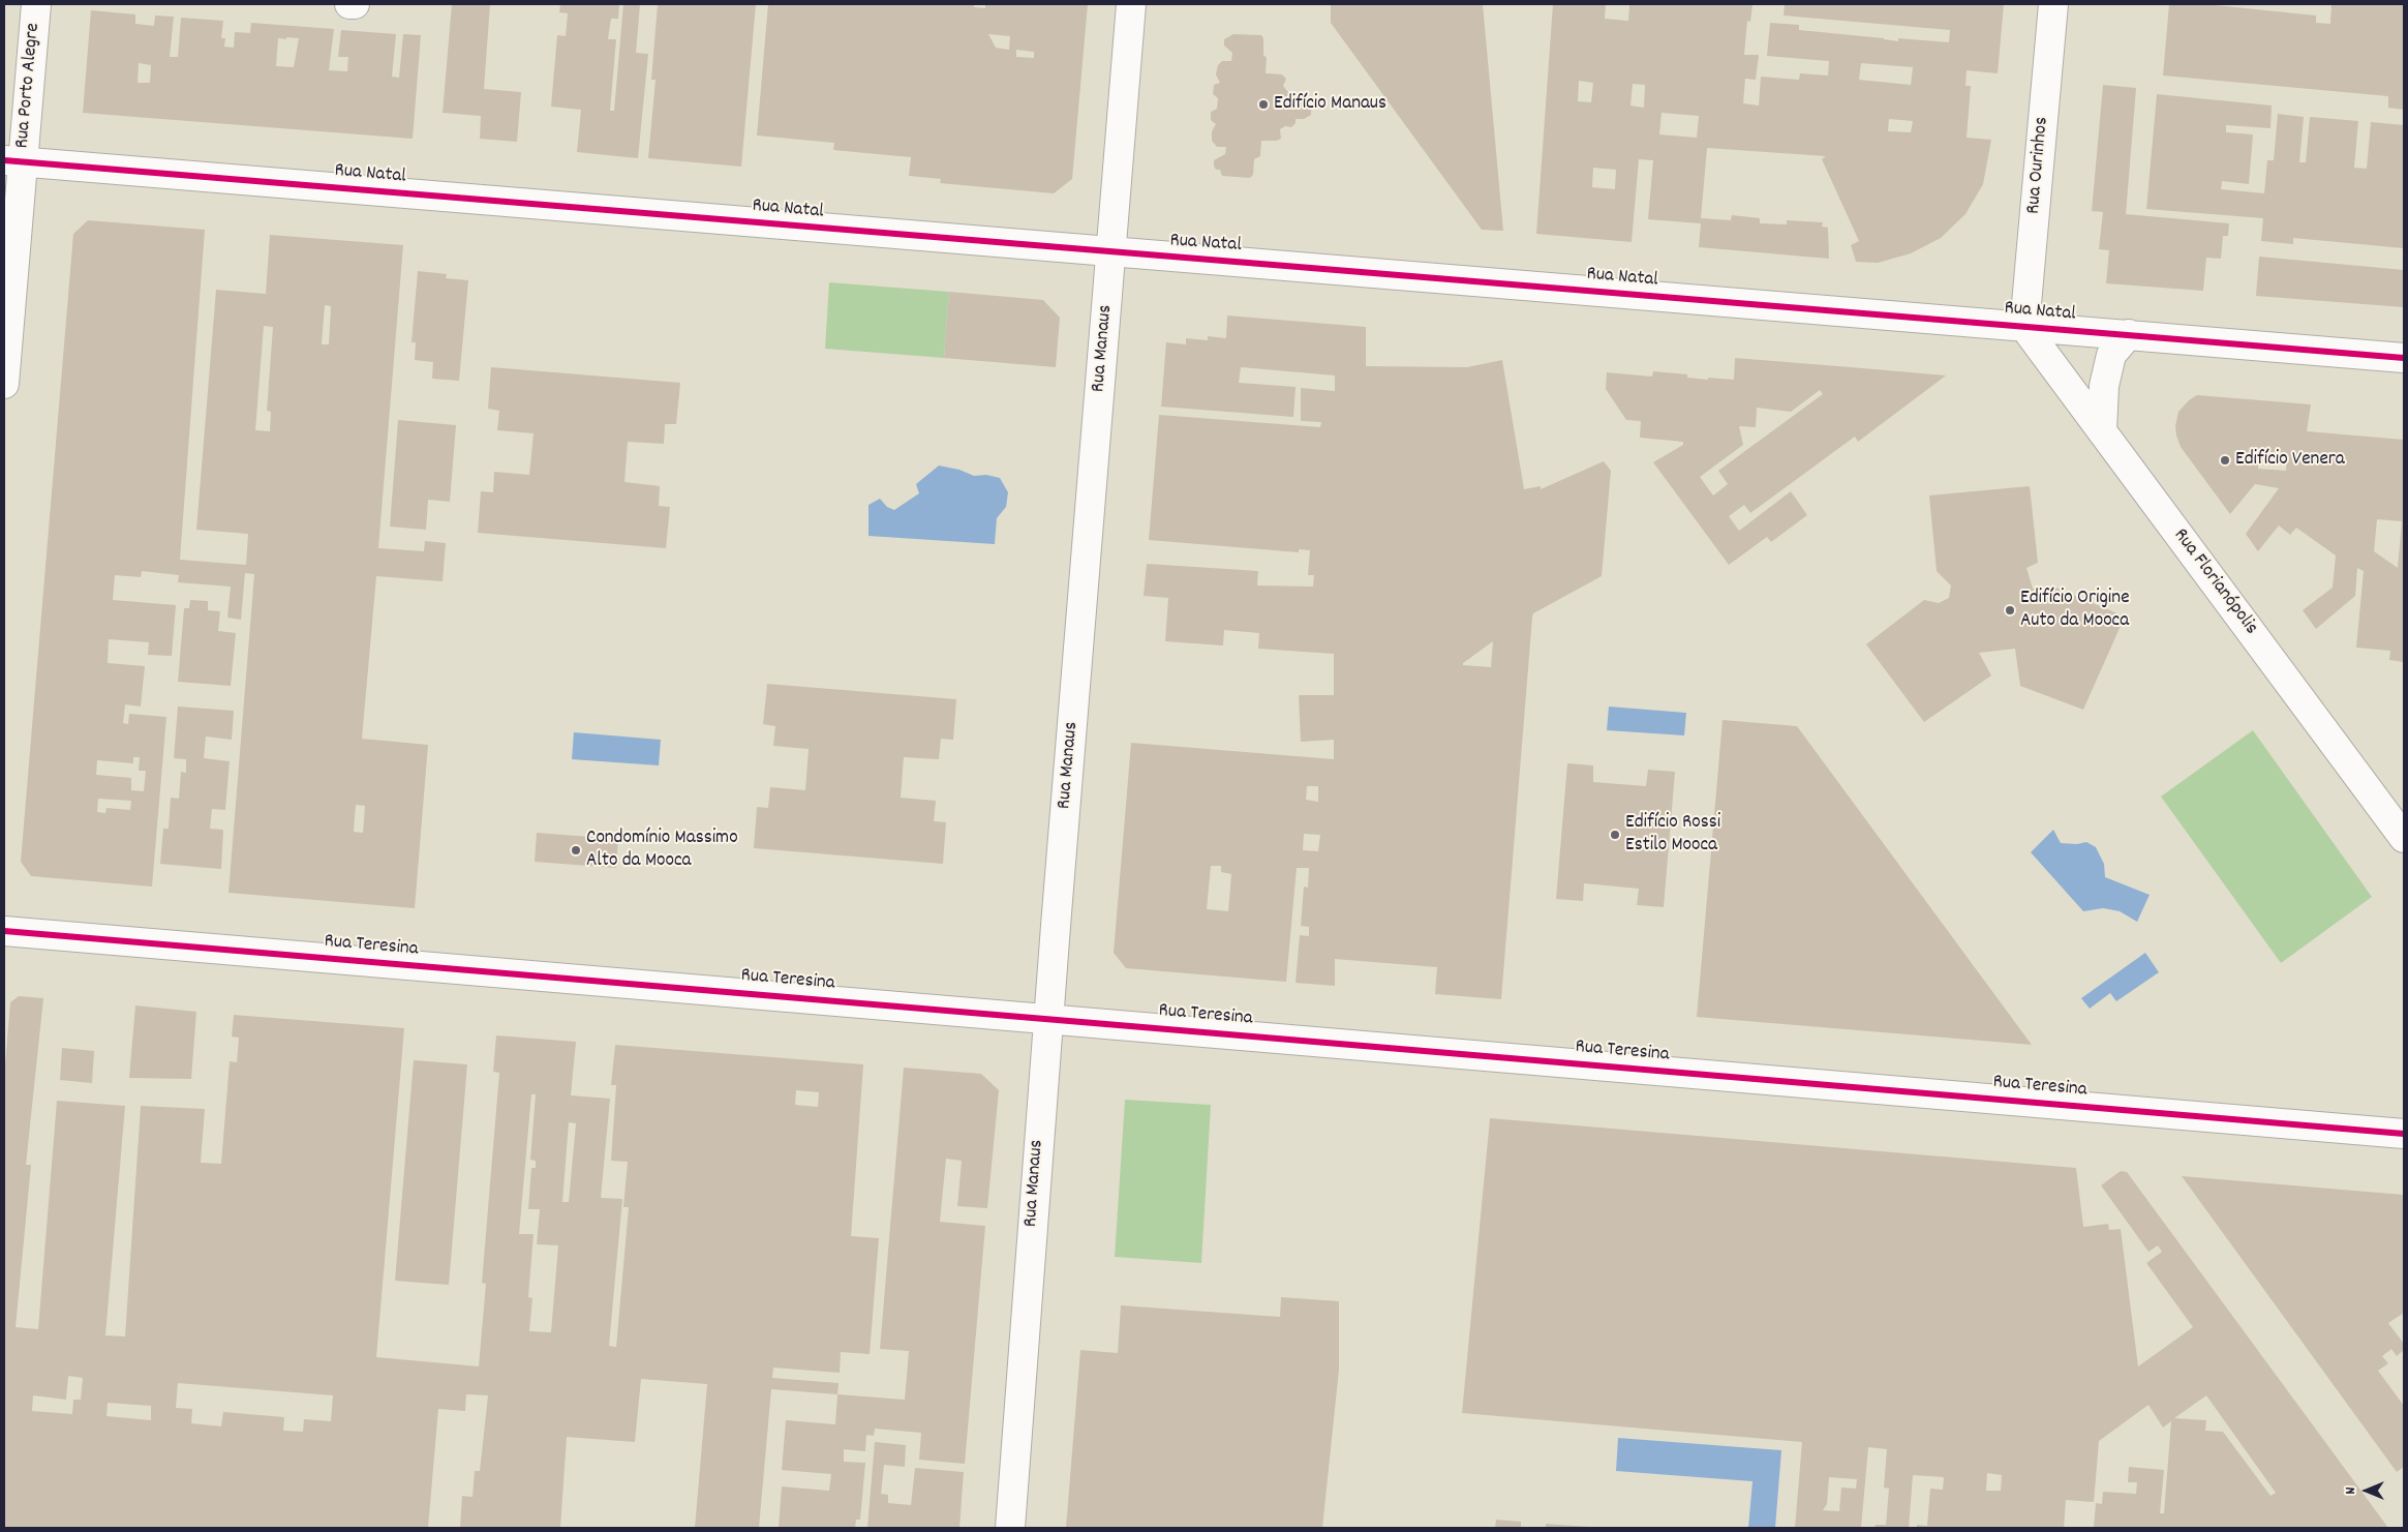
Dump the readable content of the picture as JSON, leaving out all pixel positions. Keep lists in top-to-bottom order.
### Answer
{
  "streets": {
    "street": [
      "Rua Porto Alegre",
      "Rua Ourinhos",
      "Rua Natal",
      "Rua Manaus",
      "Rua Florianópolis",
      "Rua Teresina"
    ]
  },
  "crossings": [
    ["Rua Porto Alegre", "Rua Natal"],
    ["Rua Ourinhos", "Rua Natal"],
    ["Rua Ourinhos", "Rua Florianópolis"],
    ["Rua Natal", "Rua Manaus"],
    ["Rua Natal", "Rua Florianópolis"],
    ["Rua Manaus", "Rua Teresina"]
  ],
  "places": [
    "Edifício Manaus",
    "Edifício Venera",
    "Edifício Origine Auto da Mooca",
    "Edifício Rossi Estilo Mooca",
    "Condomínio Massimo Alto da Mooca"
  ],
  "north": "left"
}
